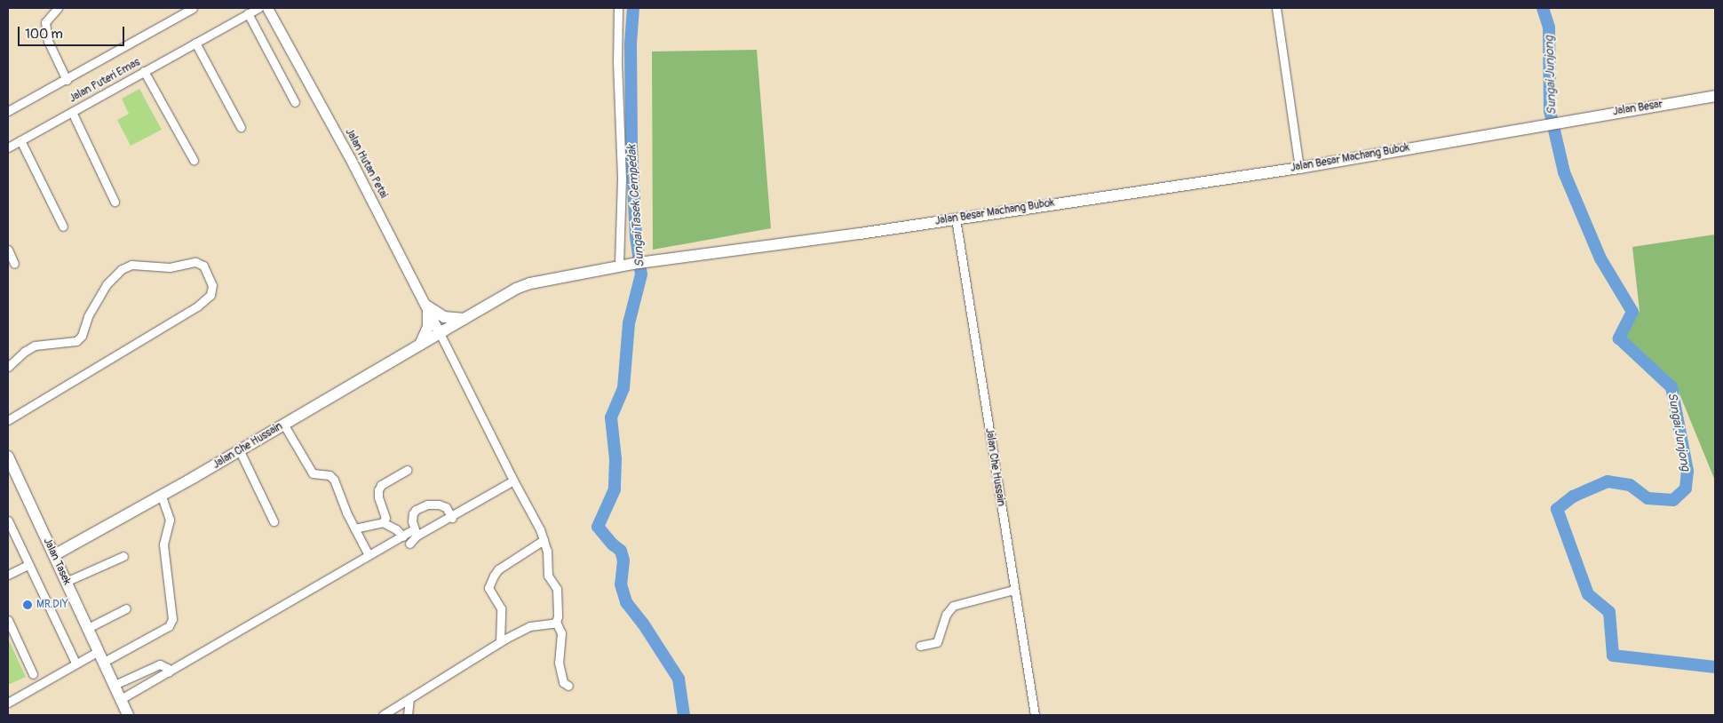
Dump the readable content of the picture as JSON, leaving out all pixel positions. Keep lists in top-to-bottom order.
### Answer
{
  "streets": {
    "main road": [
      "Jalan Besar",
      "Jalan Besar Machang Bubok",
      "Jalan Che Hussain",
      "Jalan Tasek"
    ],
    "street": ["Jalan Puteri Emas", "Jalan Hutan Petai"]
  },
  "crossings": [
    ["Jalan Besar", "Jalan Besar Machang Bubok"],
    ["Jalan Besar Machang Bubok", "Jalan Hutan Petai"],
    ["Jalan Besar Machang Bubok", "Jalan Che Hussain"],
    ["Jalan Hutan Petai", "Jalan Che Hussain"],
    ["Jalan Che Hussain", "Jalan Tasek"]
  ],
  "water": ["Sungai Junjong", "Sungai Tasek Cempedak"],
  "places": ["MR.DIY"],
  "scale_bar": "100 m"
}
